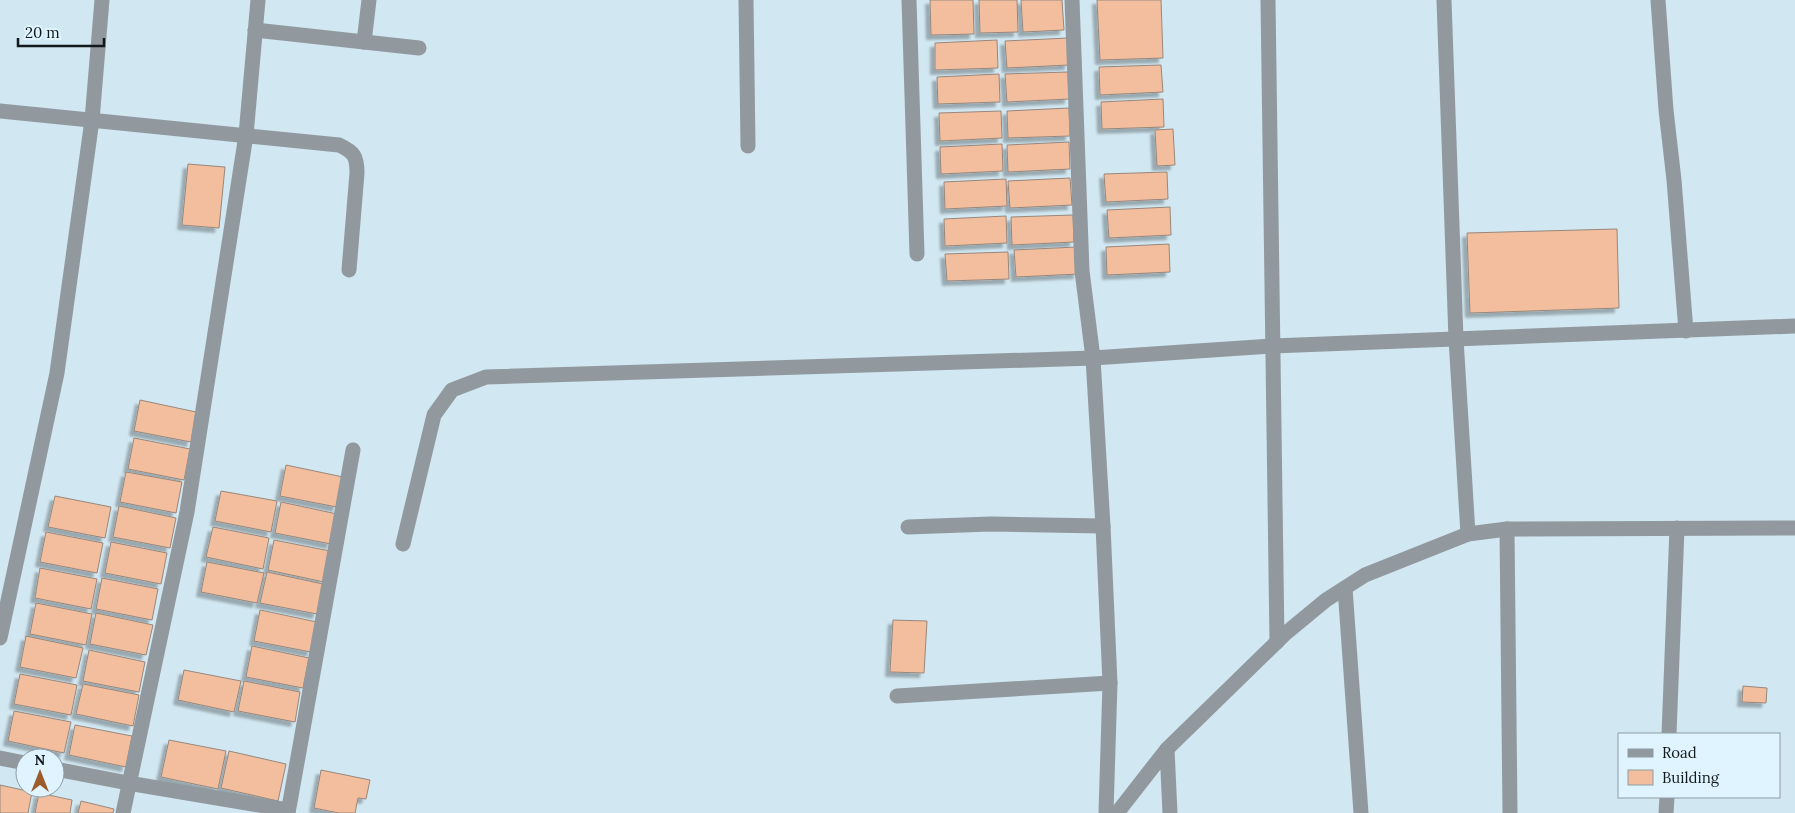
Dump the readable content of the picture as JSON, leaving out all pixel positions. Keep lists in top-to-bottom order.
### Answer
{
  "legend": ["Road", "Building"],
  "scale_bar": "20 m",
  "north": "top"
}
